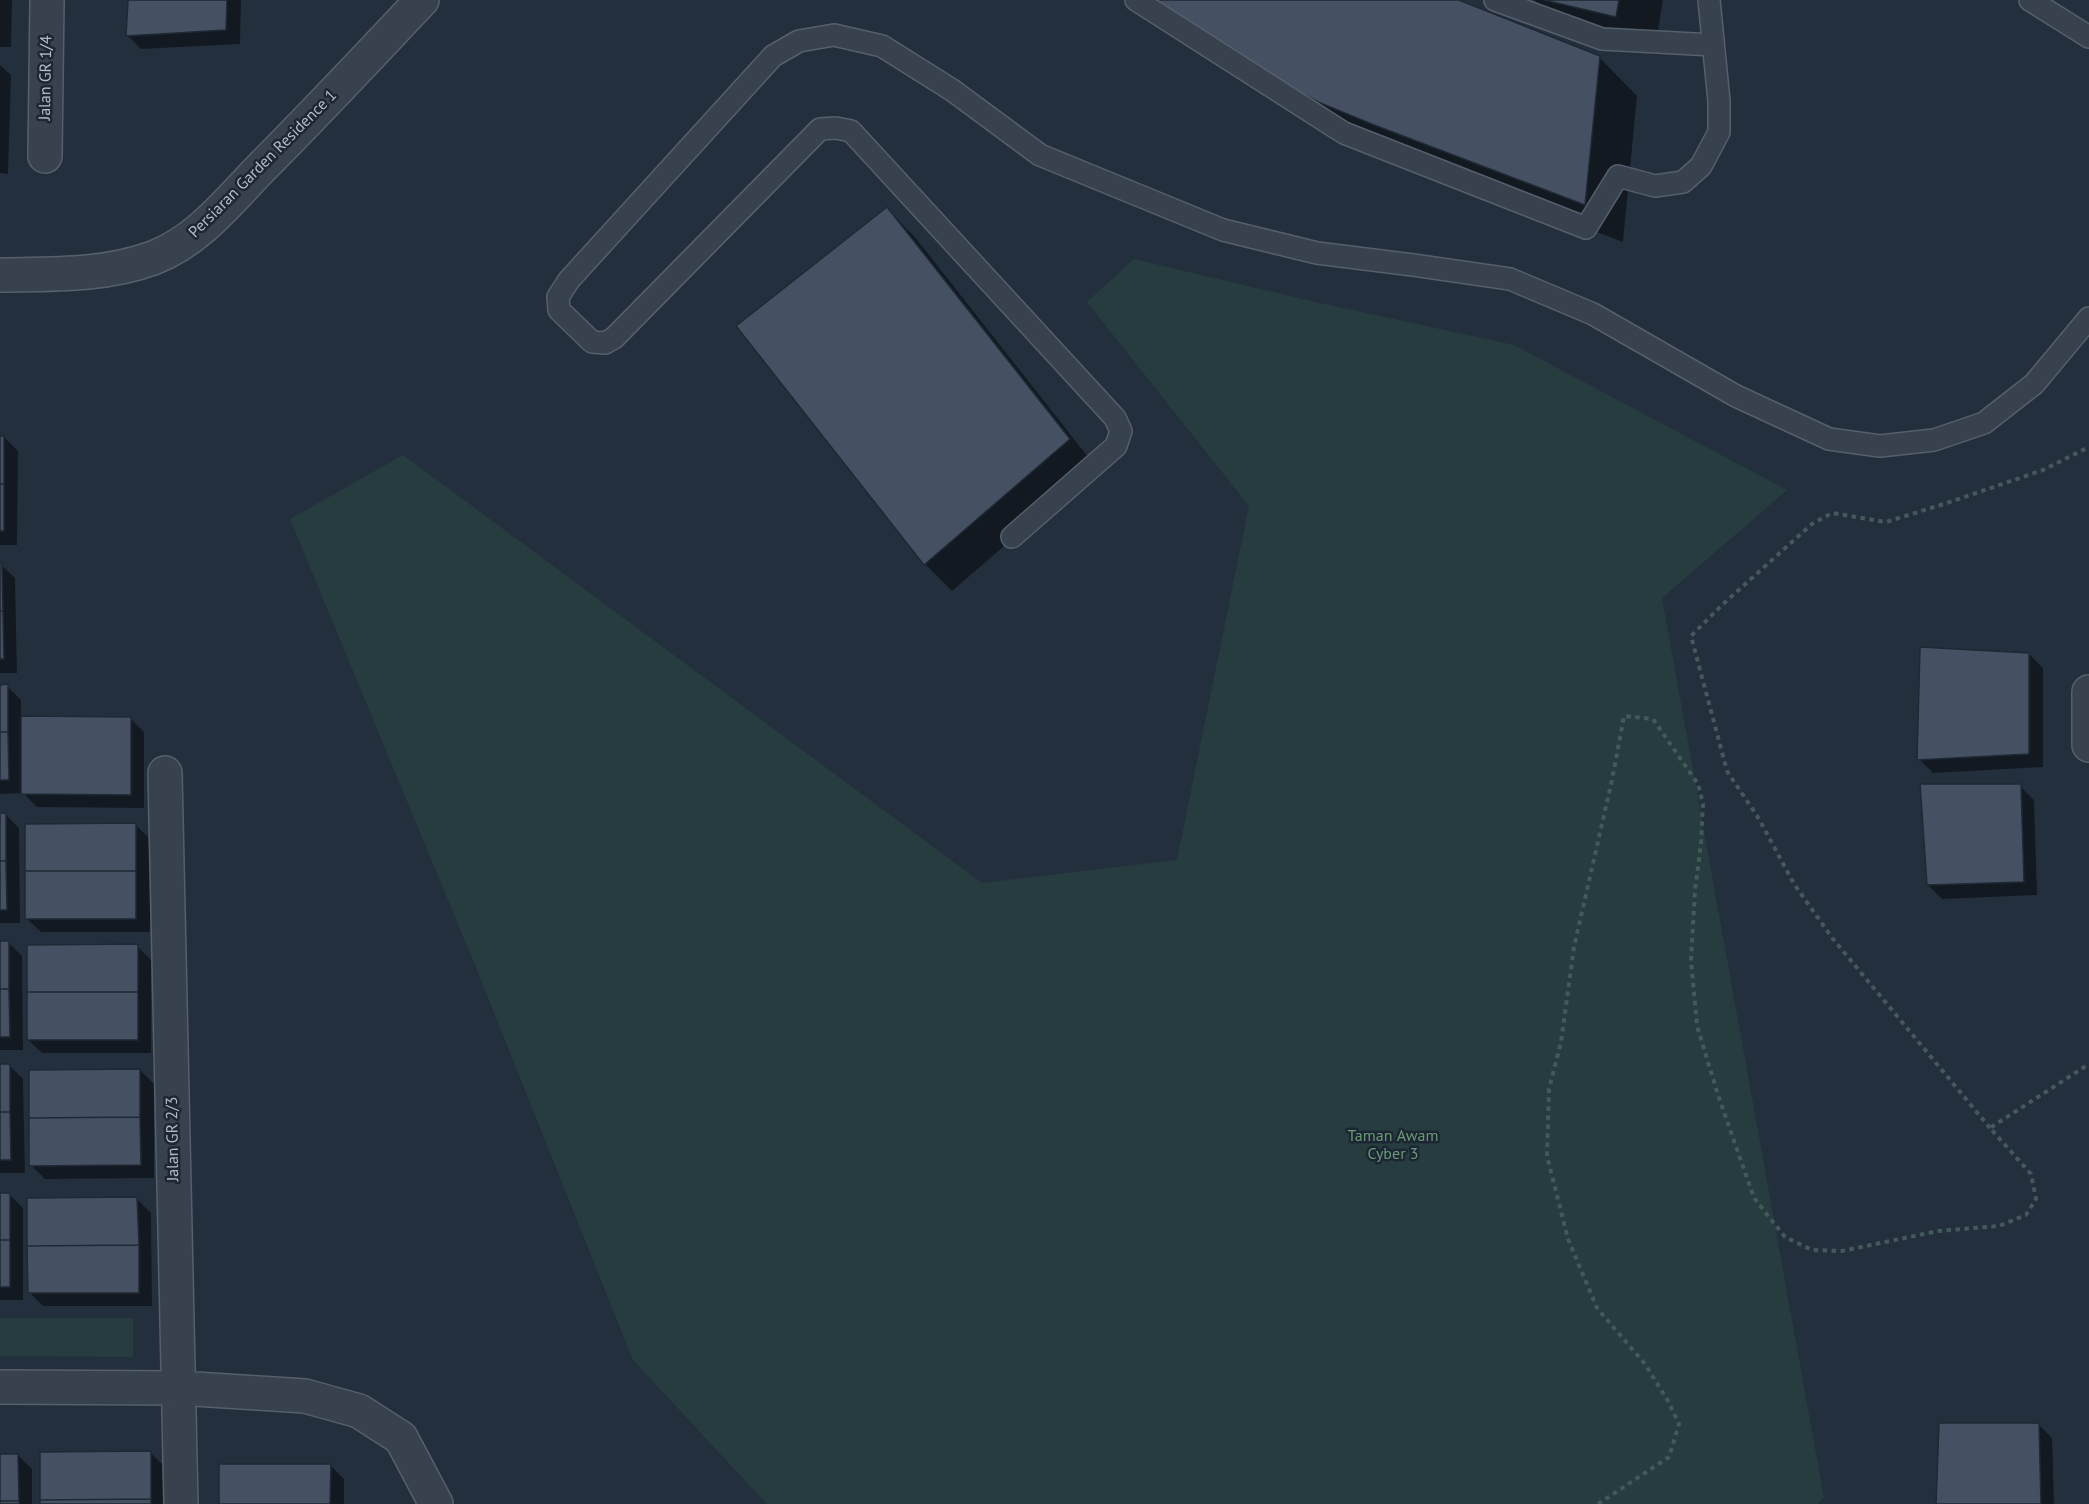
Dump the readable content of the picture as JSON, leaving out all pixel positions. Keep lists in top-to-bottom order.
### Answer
{
  "streets": {
    "street": ["Jalan GR 1/4", "Persiaran Garden Residence 1", "Jalan GR 2/3"]
  },
  "parks": ["Taman Awam Cyber 3"]
}
